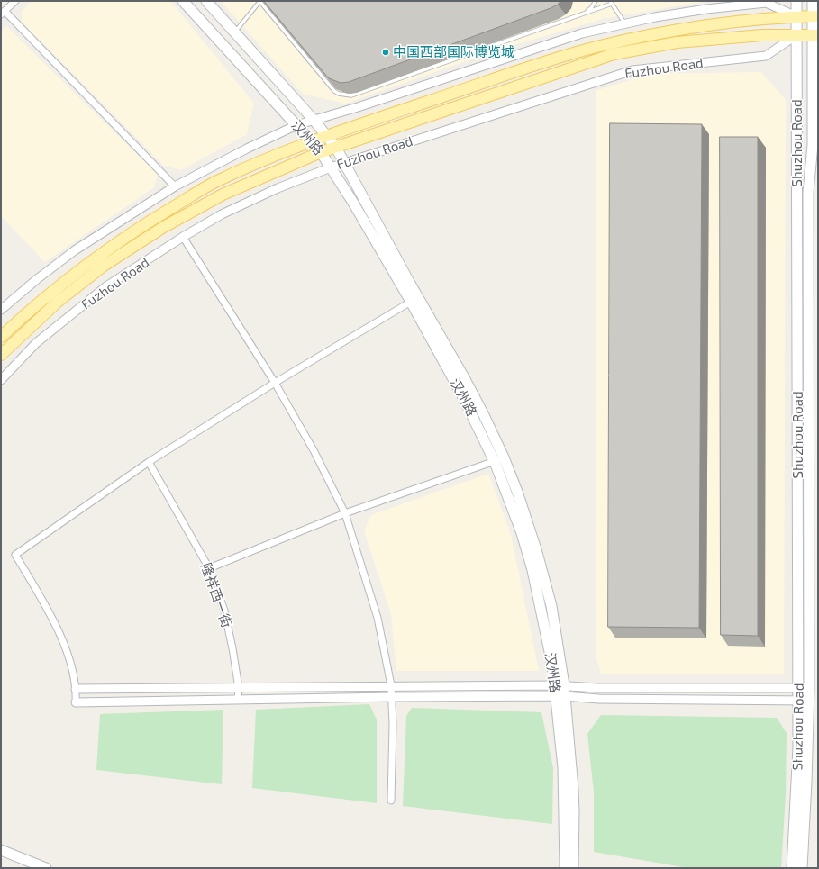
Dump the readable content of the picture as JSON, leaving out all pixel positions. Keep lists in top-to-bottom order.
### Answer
{
  "streets": {
    "main road": ["Fuzhou Road", "汉州路", "Shuzhou Road"],
    "street": ["隆祥西一街"]
  },
  "crossings": [
    ["Fuzhou Road", "汉州路"],
    ["Fuzhou Road", "Shuzhou Road"]
  ],
  "places": ["中国西部国际博览城"]
}
